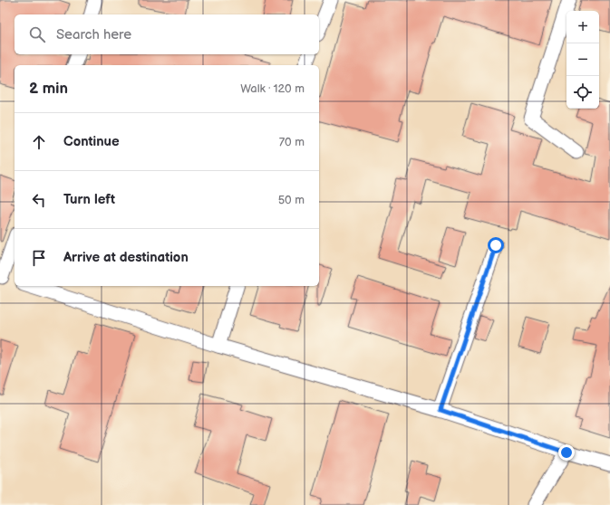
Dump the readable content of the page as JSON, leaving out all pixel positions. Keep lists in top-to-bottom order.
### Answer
{
  "page": {
    "map_buttons": ["+", "−"],
    "search": "Search here",
    "heading": ["2 min", "Walk · 120 m"],
    "list": [
      ["Continue", "70 m"],
      ["Turn left", "50 m"],
      "Arrive at destination"
    ]
  }
}
